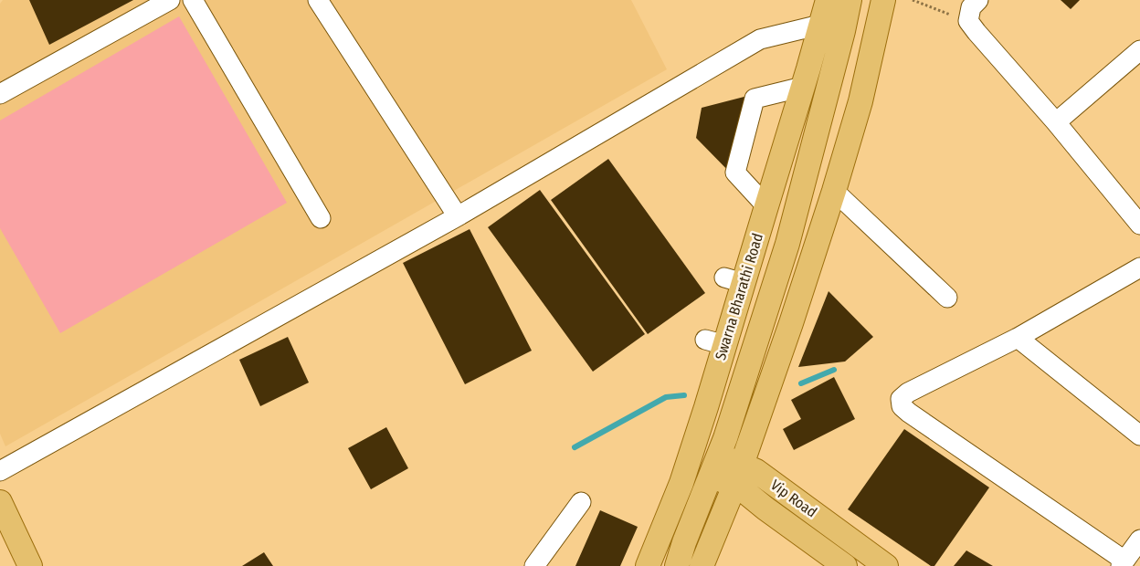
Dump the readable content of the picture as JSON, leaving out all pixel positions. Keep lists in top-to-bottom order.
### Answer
{
  "streets": {
    "main road": ["Swarna Bharathi Road", "Vip Road"]
  },
  "crossings": [
    ["Swarna Bharathi Road", "Vip Road"]
  ]
}
